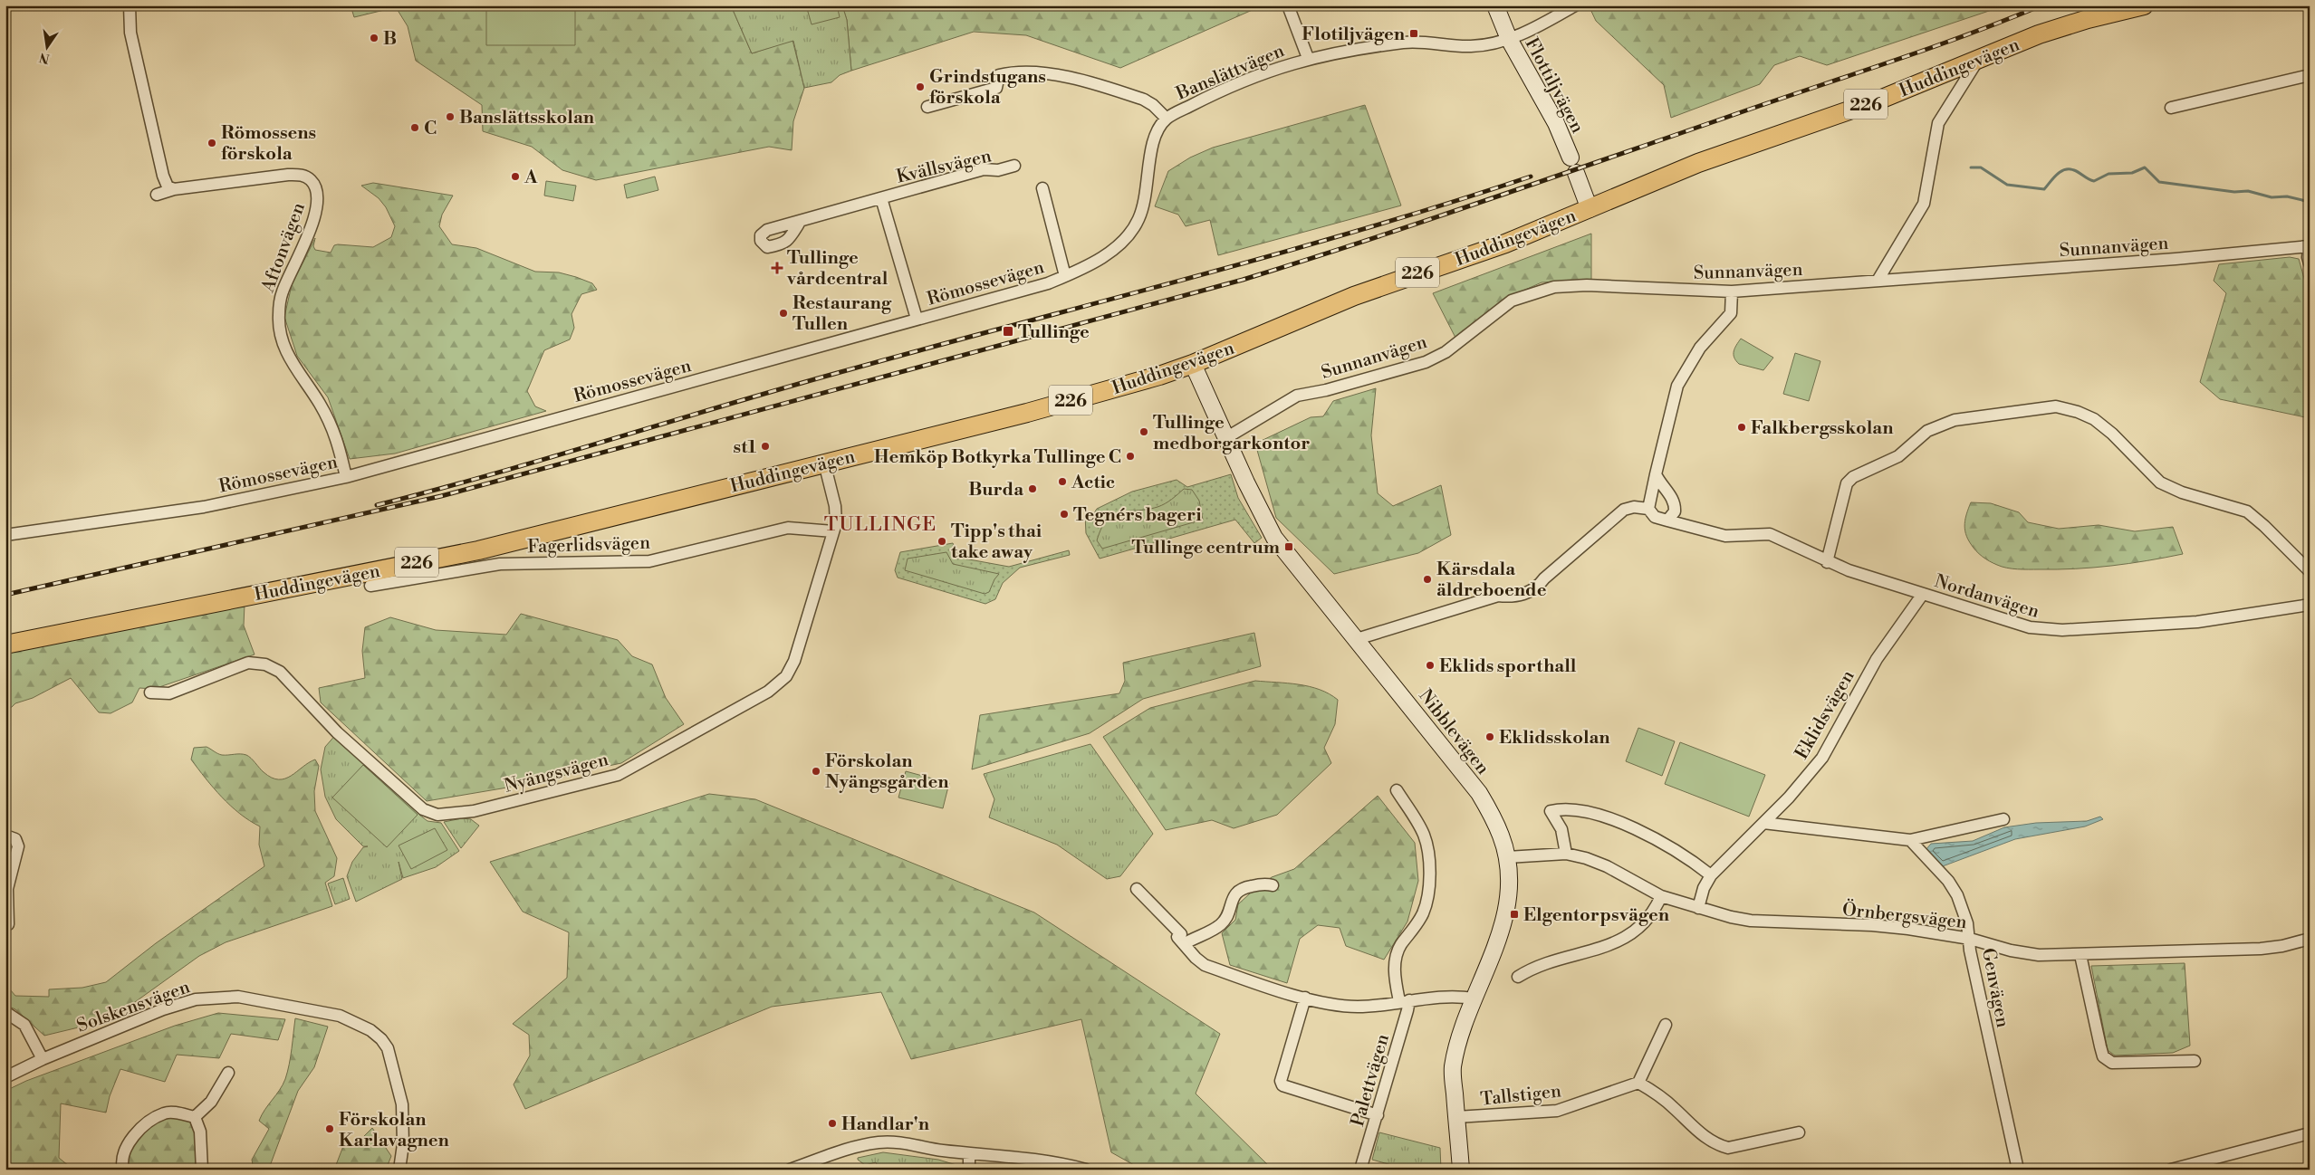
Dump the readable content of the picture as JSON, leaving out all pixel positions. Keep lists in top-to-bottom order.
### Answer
{
  "streets": {
    "main road": ["Huddingevägen", "226"],
    "street": [
      "Banslättvägen",
      "Flottiljvägen",
      "Kvällsvägen",
      "Sunnanvägen",
      "Aftonvägen",
      "Römossevägen",
      "Fagerlidsvägen",
      "Nordanvägen",
      "Eklidsvägen",
      "Nibblevägen",
      "Nyängsvägen",
      "Örnbergsvägen",
      "Genvägen",
      "Solskensvägen",
      "Palettvägen",
      "Tallstigen"
    ]
  },
  "crossings": [
    ["Huddingevägen", "Nibblevägen"],
    ["Huddingevägen", "Nyängsvägen"],
    ["Banslättvägen", "Flottiljvägen"],
    ["Banslättvägen", "Römossevägen"],
    ["Kvällsvägen", "Römossevägen"],
    ["Sunnanvägen", "Nibblevägen"],
    ["Aftonvägen", "Römossevägen"],
    ["Fagerlidsvägen", "Nyängsvägen"],
    ["Nordanvägen", "Eklidsvägen"],
    ["Eklidsvägen", "Örnbergsvägen"],
    ["Nibblevägen", "Örnbergsvägen"],
    ["Nibblevägen", "Tallstigen"],
    ["Örnbergsvägen", "Genvägen"]
  ],
  "districts": ["TULLINGE"],
  "places": {
    "transit": [
      "Flotiljvägen",
      "Tullinge",
      "Tullinge centrum",
      "Elgentorpsvägen"
    ],
    "other": [
      "B",
      "Grindstugans förskola",
      "Banslättsskolan",
      "C",
      "Römossens förskola",
      "A",
      "Restaurang Tullen",
      "Falkbergsskolan",
      "Tullinge medborgarkontor",
      "st1",
      "Hemköp Botkyrka Tullinge C",
      "Actic",
      "Burda",
      "Tegnérs bageri",
      "Tipp's thai take away",
      "Kärsdala äldreboende",
      "Eklids sporthall",
      "Eklidsskolan",
      "Förskolan Nyängsgården",
      "Handlar'n",
      "Förskolan Karlavagnen"
    ],
    "health": ["Tullinge vårdcentral"]
  },
  "north": "bottom"
}
